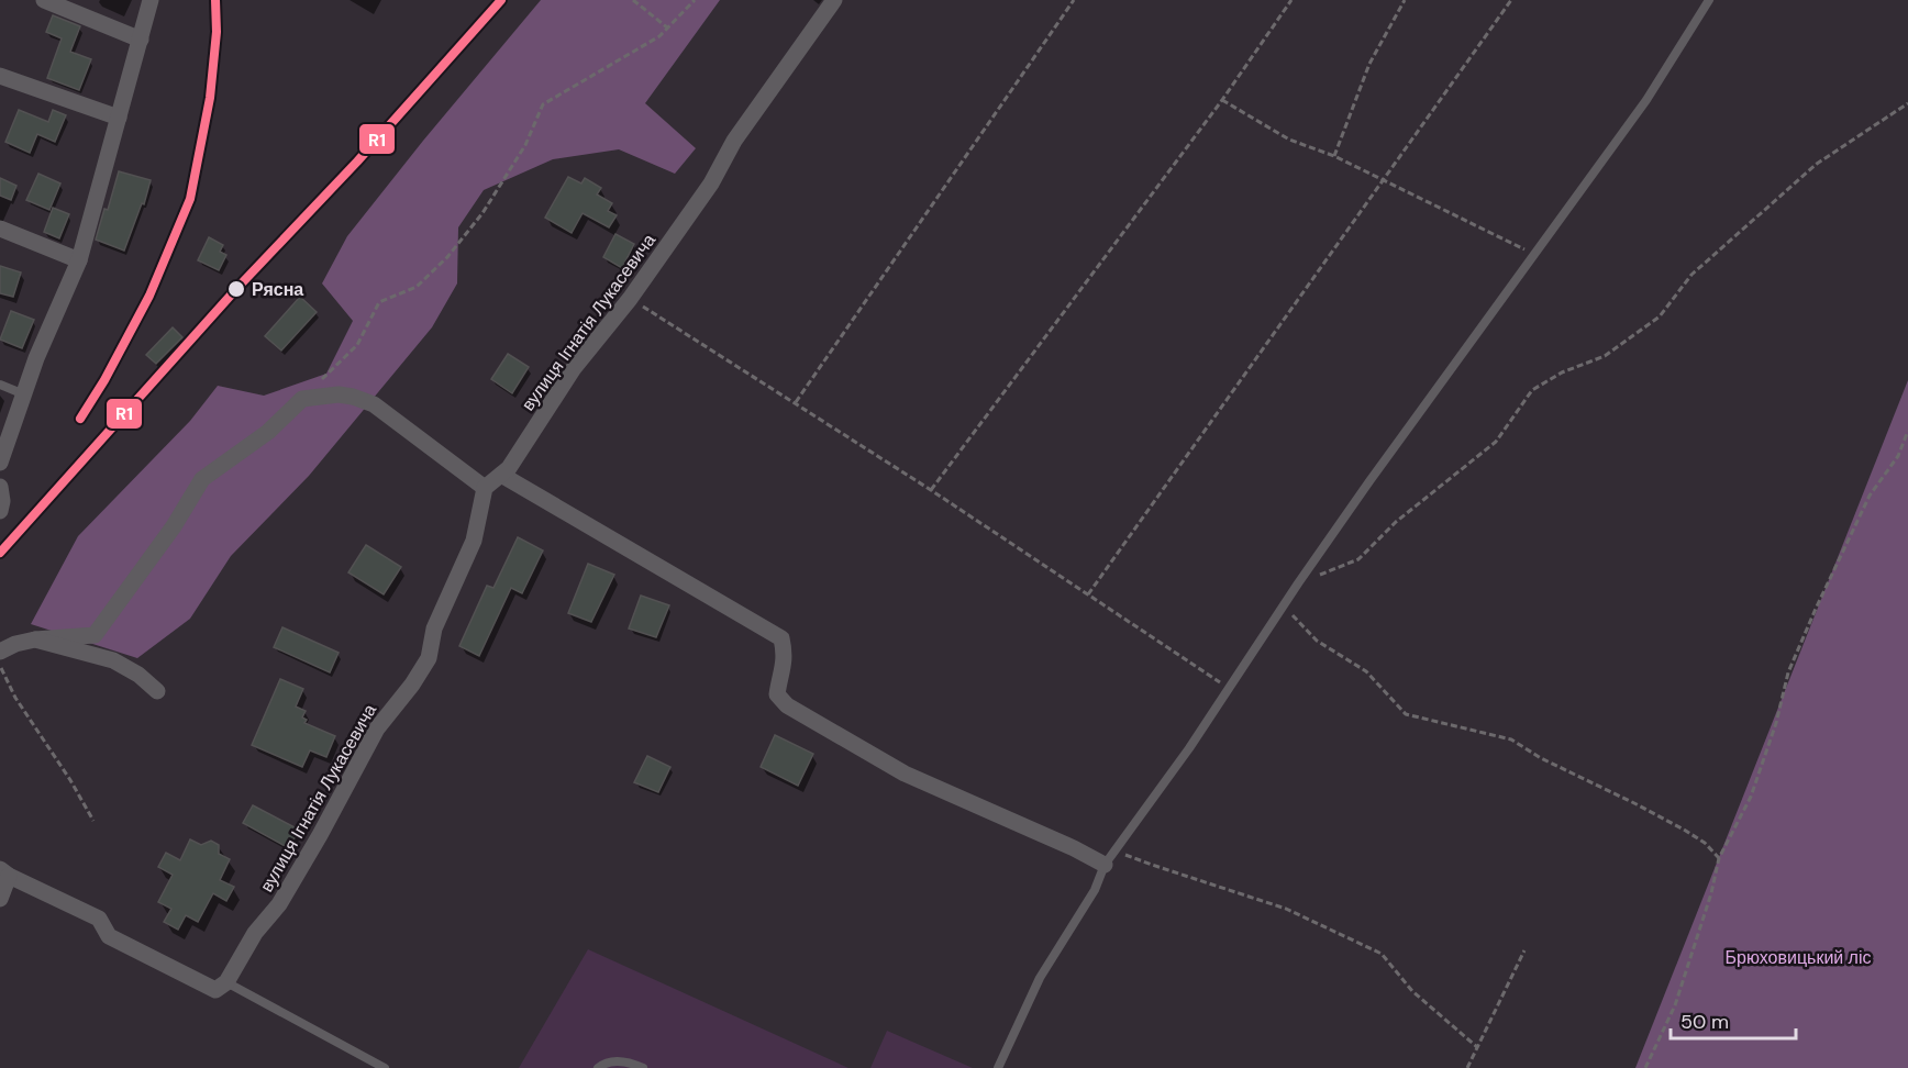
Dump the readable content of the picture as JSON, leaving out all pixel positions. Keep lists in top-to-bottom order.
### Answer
{
  "streets": {
    "street": ["вулиця Ігнатія Лукасевича"]
  },
  "parks": ["Брюховицький ліс"],
  "places": ["Рясна"],
  "lines": ["transit line R1"],
  "scale_bar": "50 m"
}
